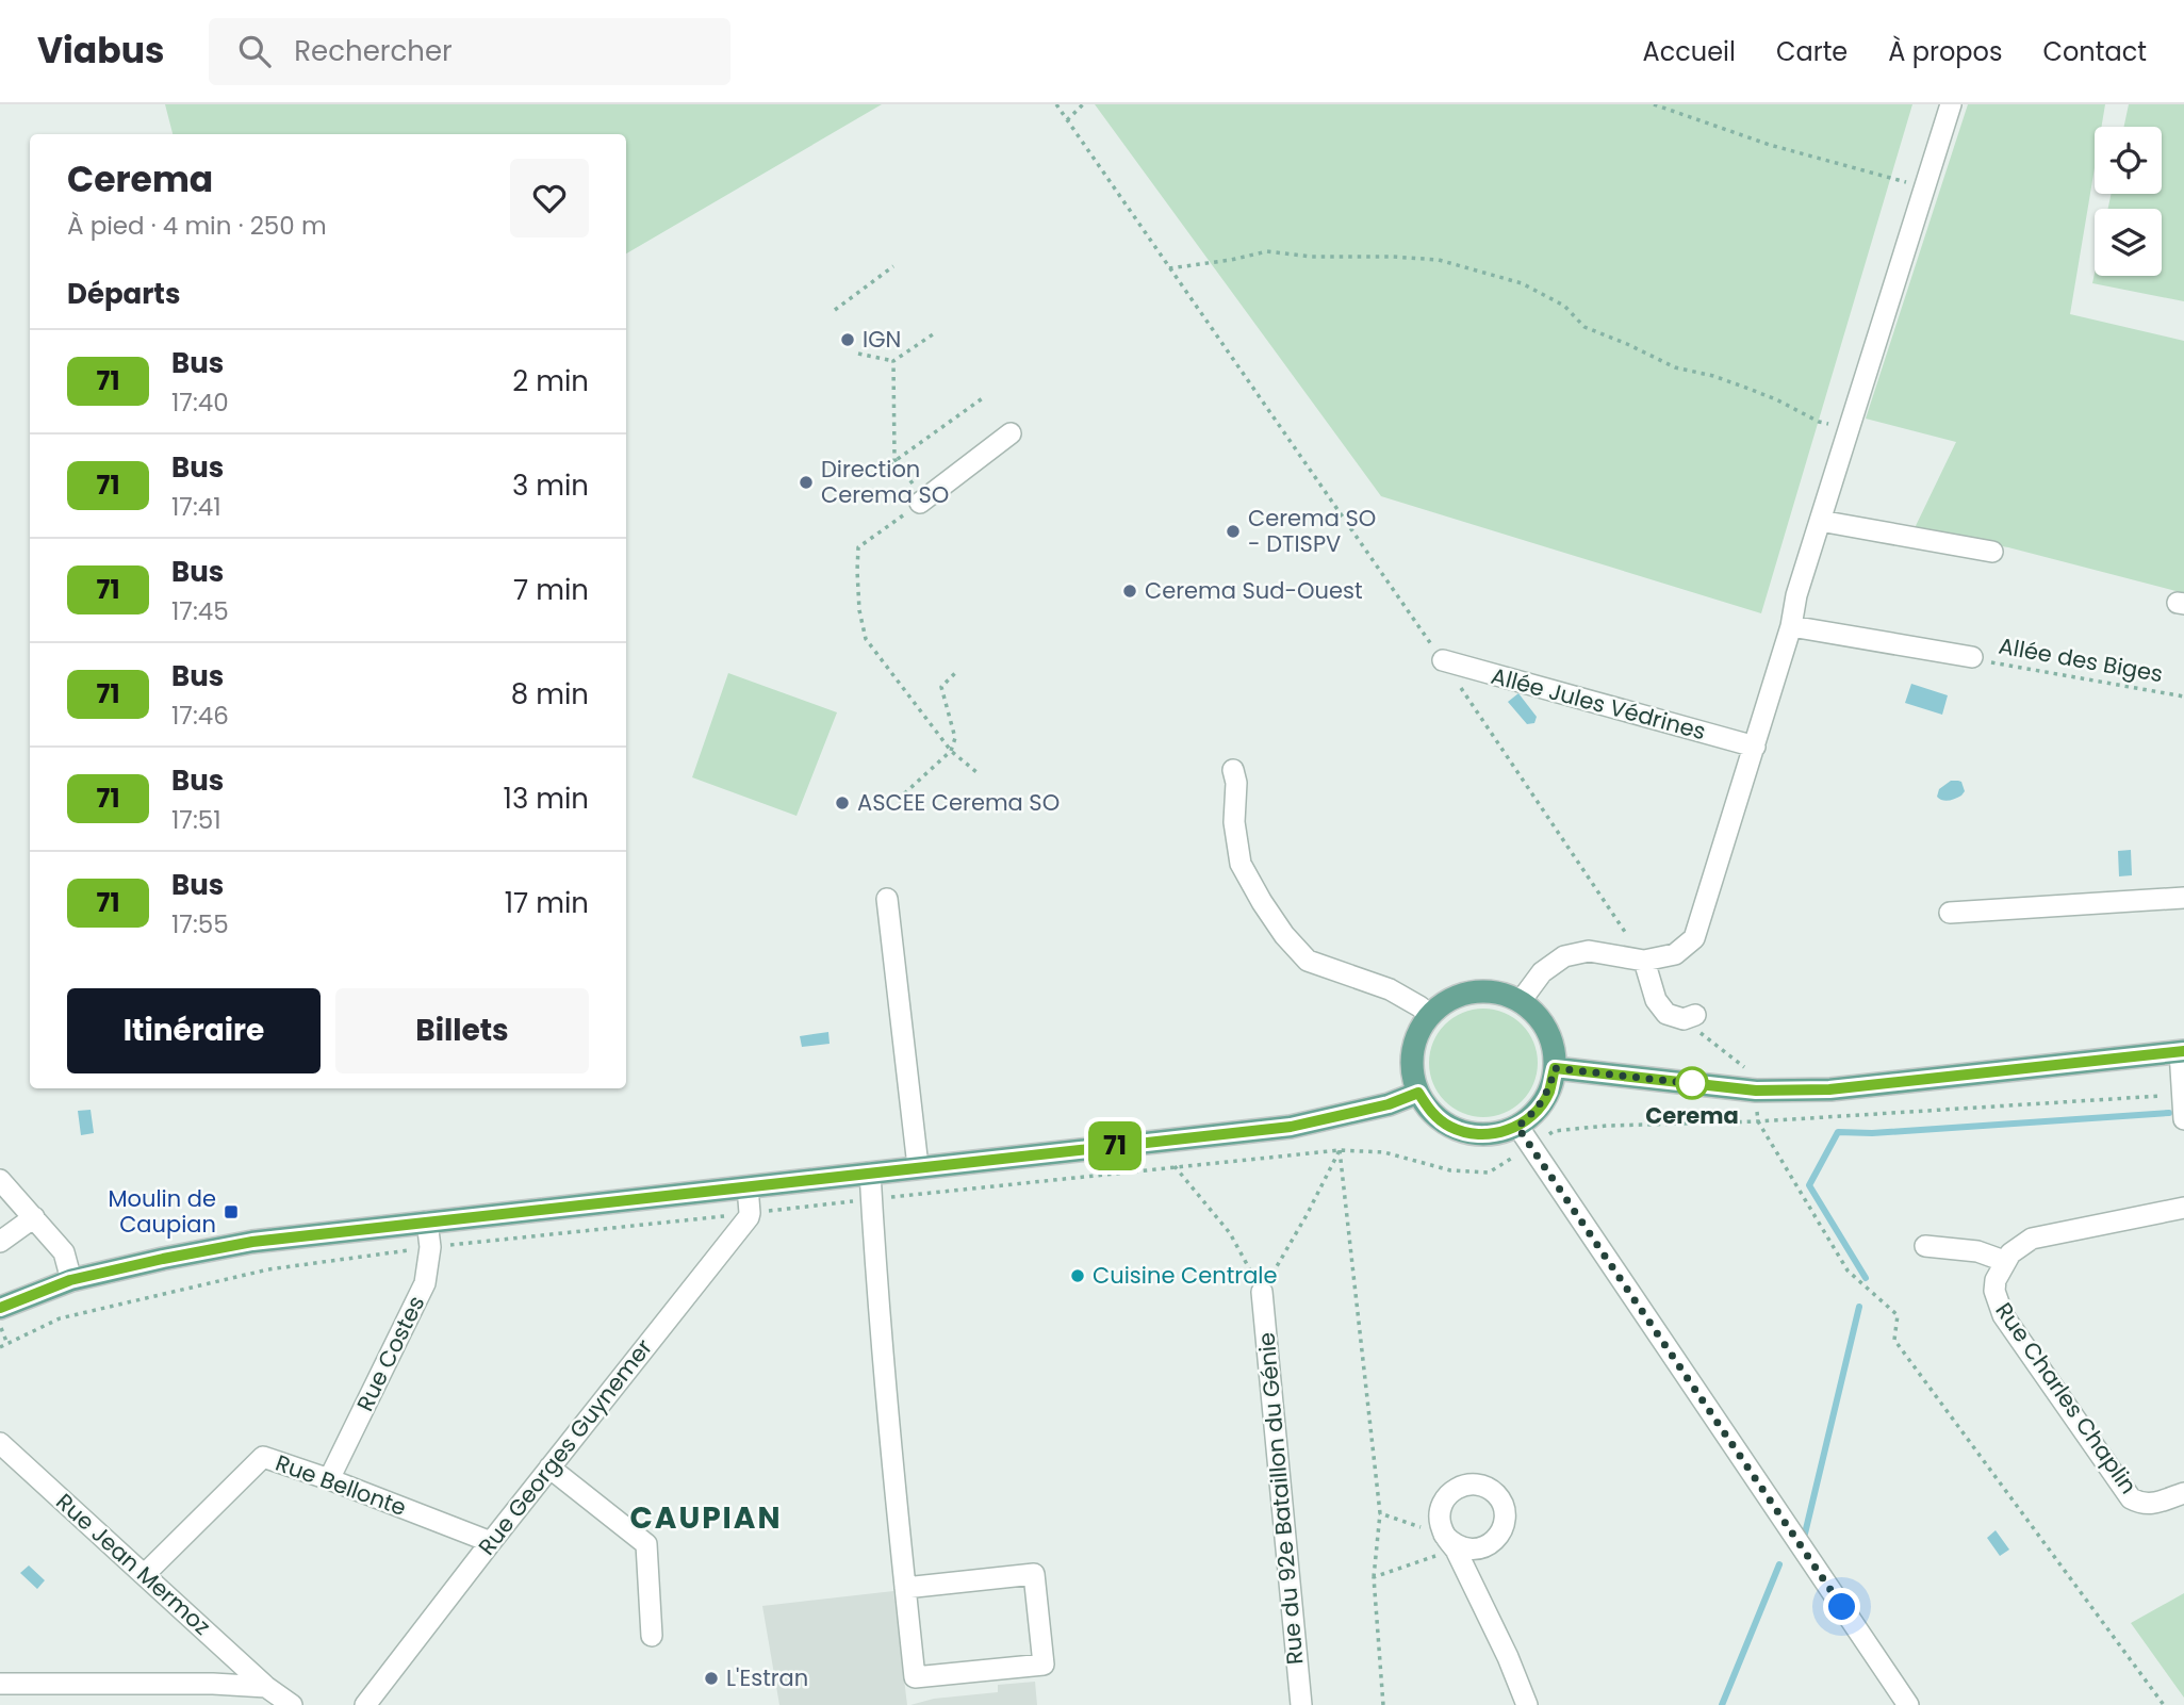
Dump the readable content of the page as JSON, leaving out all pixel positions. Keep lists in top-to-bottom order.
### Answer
{
  "streets": {
    "street": [
      "Allée Jules Védrines",
      "Rue Costes",
      "Rue Charles Chaplin",
      "Rue Georges Guynemer",
      "Rue Bellonte",
      "Rue du 92e Bataillon du Génie",
      "Rue Jean Mermoz"
    ],
    "path": ["Allée des Biges"]
  },
  "crossings": [
    ["Rue Costes", "Rue Bellonte"],
    ["Rue Georges Guynemer", "Rue Bellonte"],
    ["Rue Bellonte", "Rue Jean Mermoz"]
  ],
  "districts": ["CAUPIAN"],
  "places": {
    "other": [
      "IGN",
      "Direction Cerema SO",
      "Cerema SO - DTISPV",
      "Cerema Sud-Ouest",
      "ASCEE Cerema SO",
      "Cerema",
      "Cuisine Centrale",
      "L'Estran"
    ],
    "transit": ["Moulin de Caupian"]
  },
  "lines": ["bus line 71"],
  "page": {
    "header": "Viabus",
    "search": "Rechercher",
    "nav": [
      "Accueil",
      "Carte",
      "À propos",
      "Contact"
    ],
    "on_map": "71",
    "heading": [
      ["Cerema", "À pied · 4 min · 250 m"],
      "Départs"
    ],
    "list": [
      {
        "mark": "71",
        "name": "Bus",
        "note": "17:40",
        "value": "2 min"
      },
      {
        "mark": "71",
        "name": "Bus",
        "note": "17:41",
        "value": "3 min"
      },
      {
        "mark": "71",
        "name": "Bus",
        "note": "17:45",
        "value": "7 min"
      },
      {
        "mark": "71",
        "name": "Bus",
        "note": "17:46",
        "value": "8 min"
      },
      {
        "mark": "71",
        "name": "Bus",
        "note": "17:51",
        "value": "13 min"
      },
      {
        "mark": "71",
        "name": "Bus",
        "note": "17:55",
        "value": "17 min"
      }
    ],
    "buttons": ["Itinéraire", "Billets"]
  }
}
